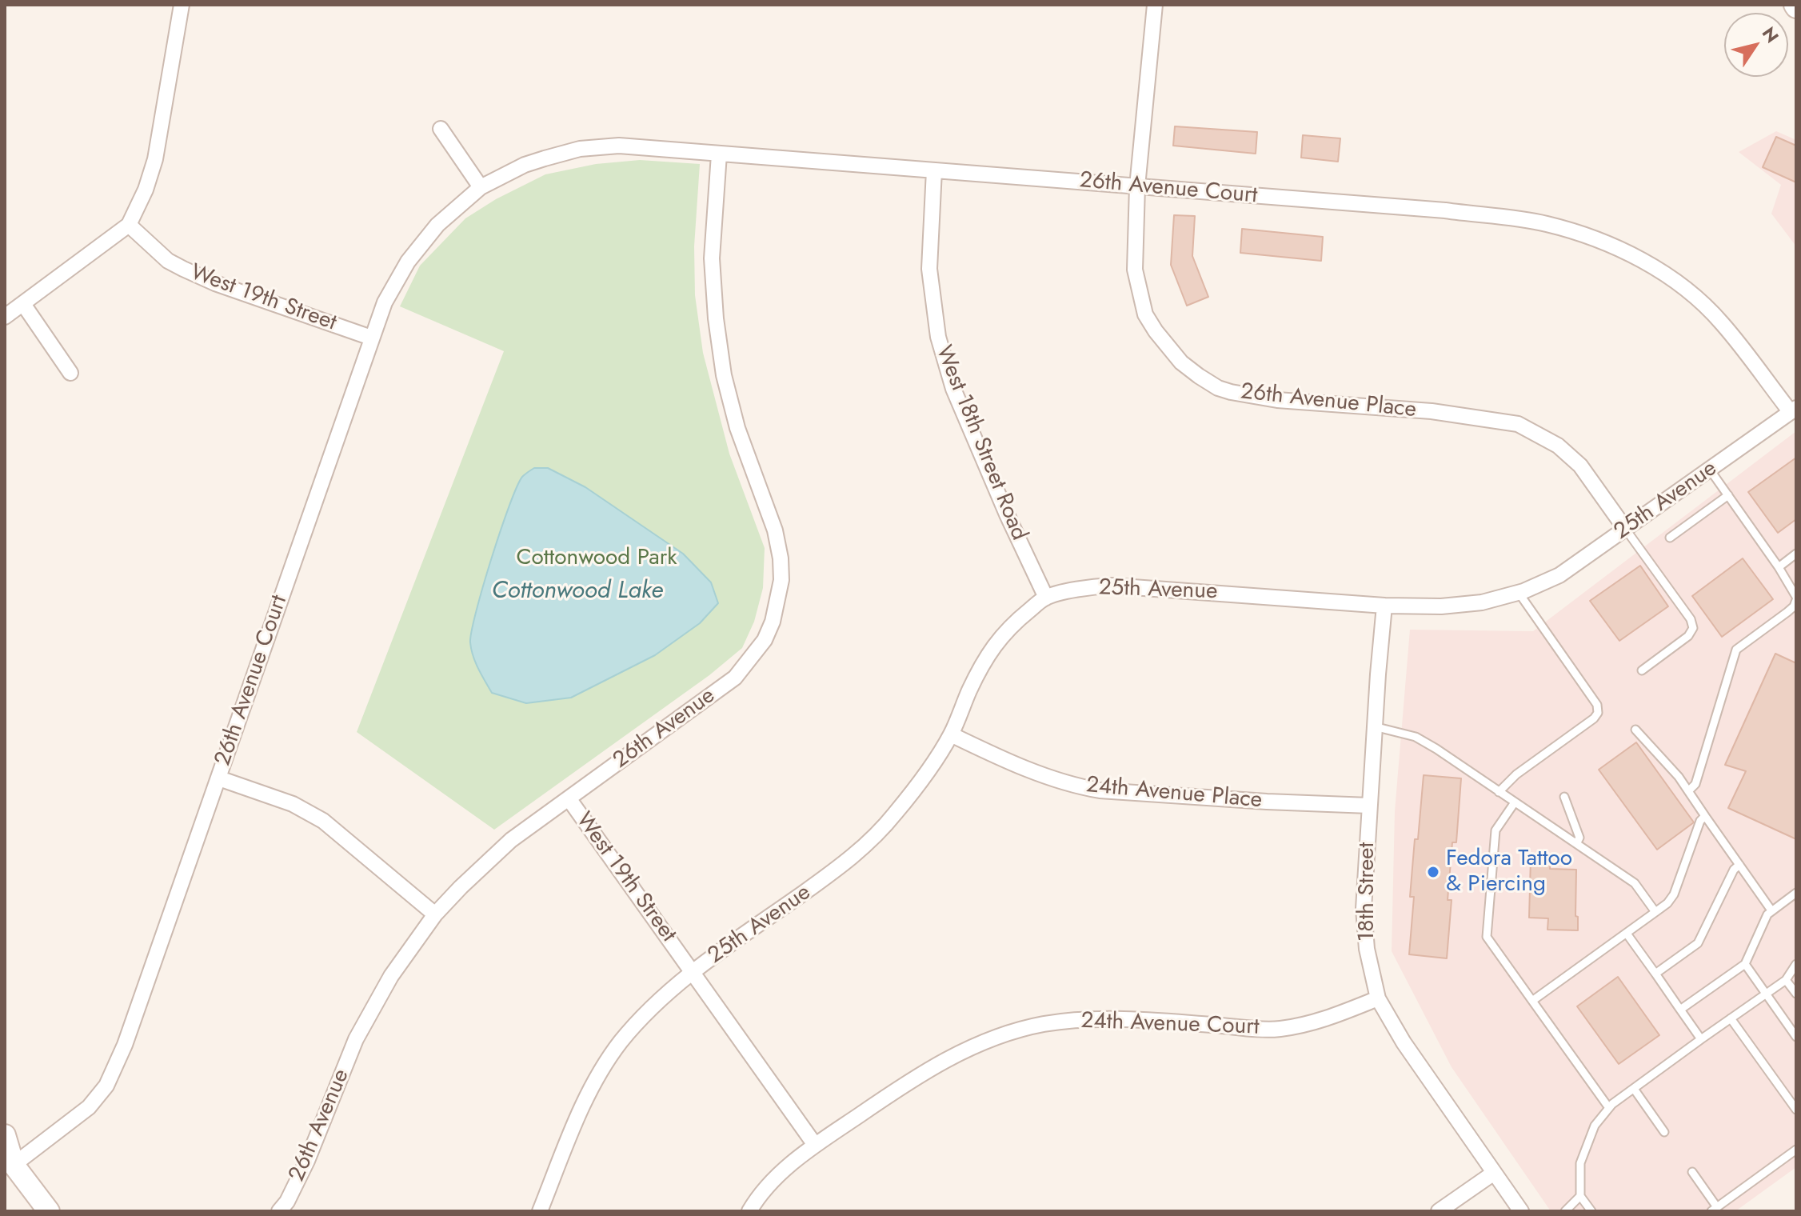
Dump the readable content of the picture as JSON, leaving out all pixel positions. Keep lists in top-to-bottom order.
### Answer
{
  "streets": {
    "street": [
      "26th Avenue Court",
      "West 19th Street",
      "26th Avenue Place",
      "West 18th Street Road",
      "25th Avenue",
      "26th Avenue",
      "24th Avenue Place",
      "18th Street",
      "24th Avenue Court"
    ]
  },
  "crossings": [
    ["26th Avenue Court", "West 19th Street"],
    ["26th Avenue Court", "26th Avenue Place"],
    ["26th Avenue Court", "West 18th Street Road"],
    ["26th Avenue Court", "25th Avenue"],
    ["26th Avenue Court", "26th Avenue"],
    ["West 19th Street", "25th Avenue"],
    ["West 19th Street", "26th Avenue"],
    ["West 19th Street", "24th Avenue Court"],
    ["26th Avenue Place", "25th Avenue"],
    ["West 18th Street Road", "25th Avenue"],
    ["25th Avenue", "24th Avenue Place"],
    ["25th Avenue", "18th Street"],
    ["24th Avenue Place", "18th Street"],
    ["18th Street", "24th Avenue Court"]
  ],
  "water": ["Cottonwood Lake"],
  "parks": ["Cottonwood Park"],
  "places": ["Fedora Tattoo & Piercing"],
  "north": "top right"
}
